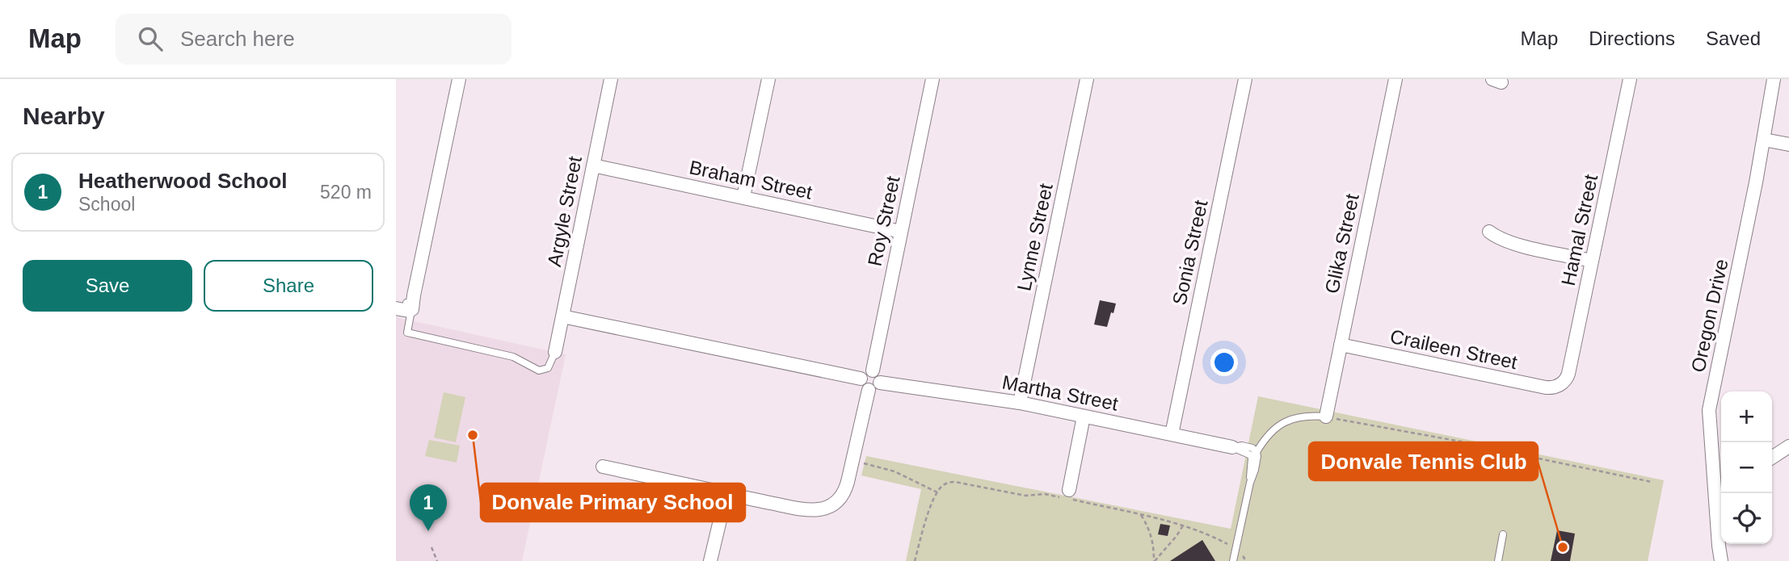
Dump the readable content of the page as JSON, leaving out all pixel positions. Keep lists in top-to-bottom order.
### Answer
{
  "streets": {
    "street": [
      "Braham Street",
      "Argyle Street",
      "Roy Street",
      "Hamal Street",
      "Lynne Street",
      "Glika Street",
      "Sonia Street",
      "Oregon Drive",
      "Craileen Street",
      "Martha Street"
    ]
  },
  "crossings": [
    ["Braham Street", "Argyle Street"],
    ["Braham Street", "Roy Street"],
    ["Roy Street", "Martha Street"],
    ["Hamal Street", "Craileen Street"],
    ["Lynne Street", "Martha Street"],
    ["Glika Street", "Craileen Street"],
    ["Sonia Street", "Martha Street"]
  ],
  "places": ["Donvale Primary School", "Donvale Tennis Club"],
  "page": {
    "header": "Map",
    "search": "Search here",
    "nav": ["Map", "Directions", "Saved"],
    "heading": "Nearby",
    "list": [
      {
        "mark": "1",
        "name": "Heatherwood School",
        "note": "School",
        "value": "520 m"
      }
    ],
    "buttons": ["Save", "Share"],
    "map_buttons": ["+", "−"],
    "pins": "1"
  }
}
